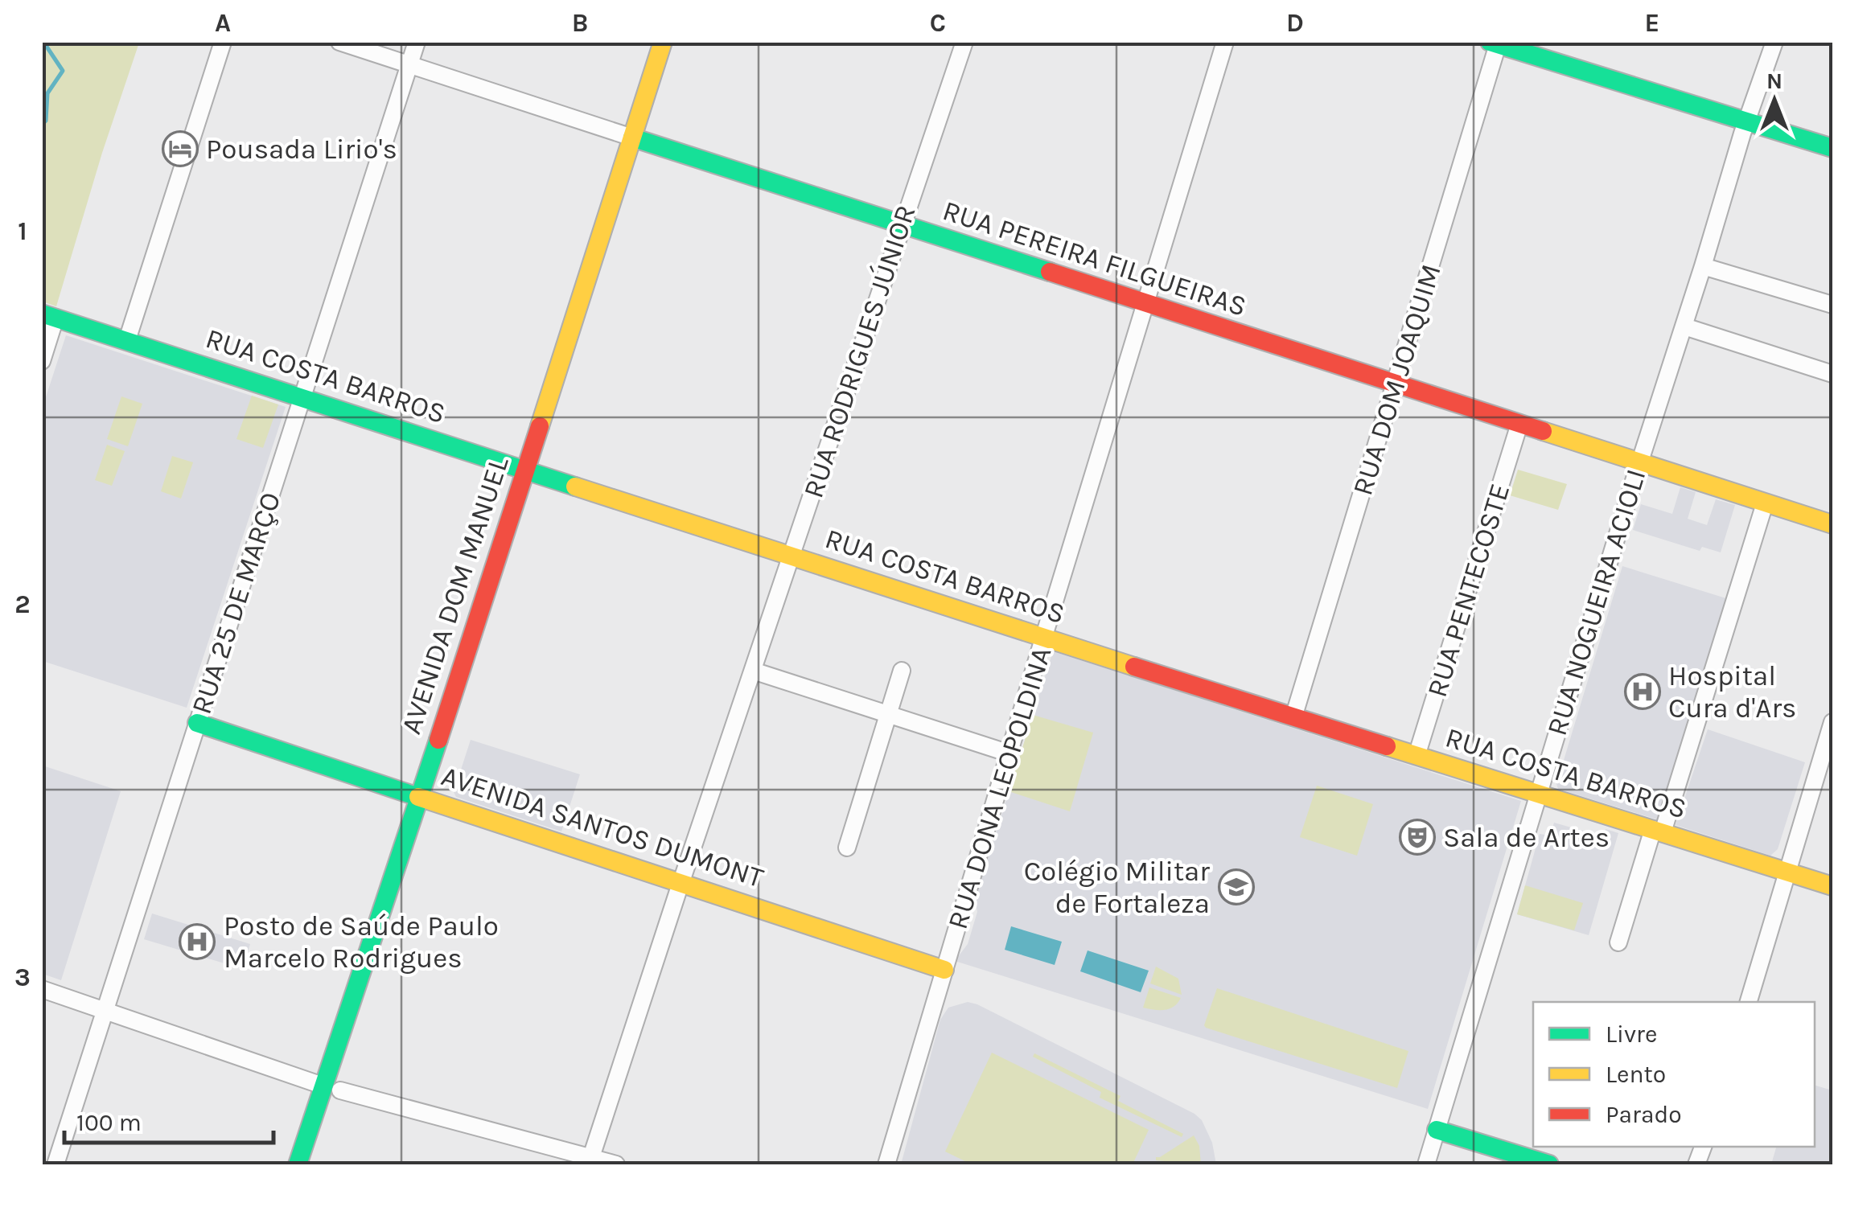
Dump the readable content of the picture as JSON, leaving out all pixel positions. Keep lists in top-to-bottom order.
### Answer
{
  "streets": {
    "street": [
      "RUA PEREIRA FILGUEIRAS",
      "RUA RODRIGUES JÚNIOR",
      "RUA COSTA BARROS",
      "RUA DOM JOAQUIM",
      "RUA PENTECOSTE",
      "AVENIDA DOM MANUEL",
      "RUA NOGUEIRA ACIOLI",
      "RUA 25 DE MARÇO",
      "RUA DONA LEOPOLDINA",
      "AVENIDA SANTOS DUMONT"
    ]
  },
  "crossings": [
    ["RUA PEREIRA FILGUEIRAS", "RUA RODRIGUES JÚNIOR"],
    ["RUA PEREIRA FILGUEIRAS", "RUA DOM JOAQUIM"],
    ["RUA PEREIRA FILGUEIRAS", "RUA PENTECOSTE"],
    ["RUA PEREIRA FILGUEIRAS", "AVENIDA DOM MANUEL"],
    ["RUA PEREIRA FILGUEIRAS", "RUA NOGUEIRA ACIOLI"],
    ["RUA PEREIRA FILGUEIRAS", "RUA 25 DE MARÇO"],
    ["RUA PEREIRA FILGUEIRAS", "RUA DONA LEOPOLDINA"],
    ["RUA RODRIGUES JÚNIOR", "RUA COSTA BARROS"],
    ["RUA RODRIGUES JÚNIOR", "AVENIDA SANTOS DUMONT"],
    ["RUA COSTA BARROS", "RUA DOM JOAQUIM"],
    ["RUA COSTA BARROS", "RUA PENTECOSTE"],
    ["RUA COSTA BARROS", "AVENIDA DOM MANUEL"],
    ["RUA COSTA BARROS", "RUA NOGUEIRA ACIOLI"],
    ["RUA COSTA BARROS", "RUA 25 DE MARÇO"],
    ["RUA COSTA BARROS", "RUA DONA LEOPOLDINA"],
    ["AVENIDA DOM MANUEL", "AVENIDA SANTOS DUMONT"],
    ["RUA 25 DE MARÇO", "AVENIDA SANTOS DUMONT"],
    ["RUA DONA LEOPOLDINA", "AVENIDA SANTOS DUMONT"]
  ],
  "places": {
    "hotel": ["Pousada Lirio's"],
    "hospital": ["Hospital Cura d'Ars", "Posto de Saúde Paulo Marcelo Rodrigues"],
    "theatre": ["Sala de Artes"],
    "school or university": ["Colégio Militar de Fortaleza"]
  },
  "legend": ["Livre", "Lento", "Parado"],
  "scale_bar": "100 m",
  "north": "top",
  "grid": {
    "columns": [
      "A",
      "B",
      "C",
      "D",
      "E"
    ],
    "rows": ["1", "2", "3"]
  }
}
